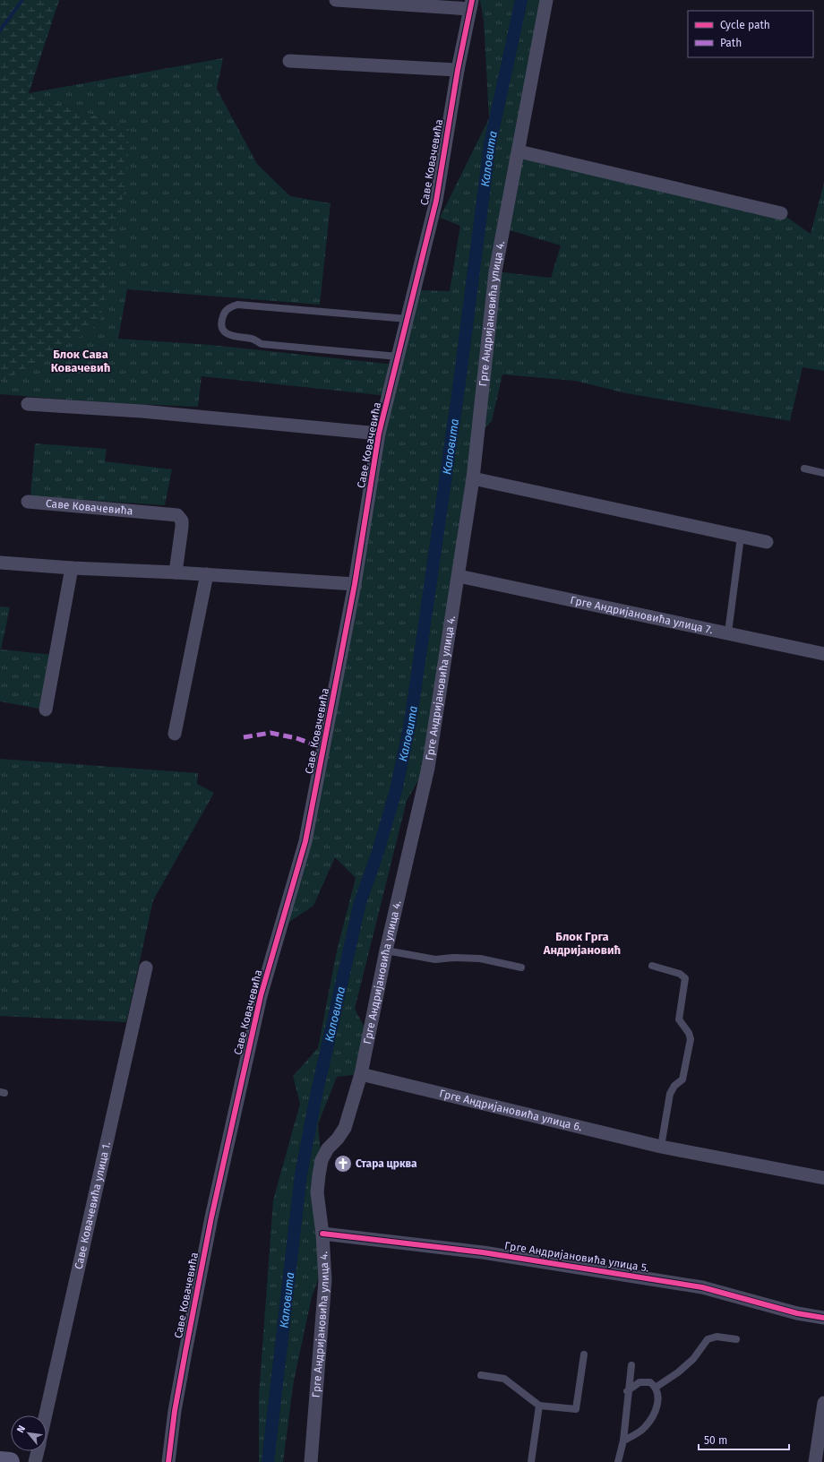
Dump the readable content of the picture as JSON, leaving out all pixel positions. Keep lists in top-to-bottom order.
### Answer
{
  "streets": {
    "street": [
      "Саве Ковачевића",
      "Грге Андријановића улица 4.",
      "Грге Андријановића улица 7.",
      "Грге Андријановића улица 6.",
      "Саве Ковачевића улица 1.",
      "Грге Андријановића улица 5."
    ]
  },
  "crossings": [
    ["Грге Андријановића улица 4.", "Грге Андријановића улица 7."],
    ["Грге Андријановића улица 4.", "Грге Андријановића улица 6."],
    ["Грге Андријановића улица 4.", "Грге Андријановића улица 5."]
  ],
  "districts": ["Блок Сава Ковачевић", "Блок Грга Андријановић"],
  "water": ["Каловита"],
  "places": {
    "church": ["Стара црква"]
  },
  "legend": ["Cycle path", "Path"],
  "scale_bar": "50 m",
  "north": "top left"
}
